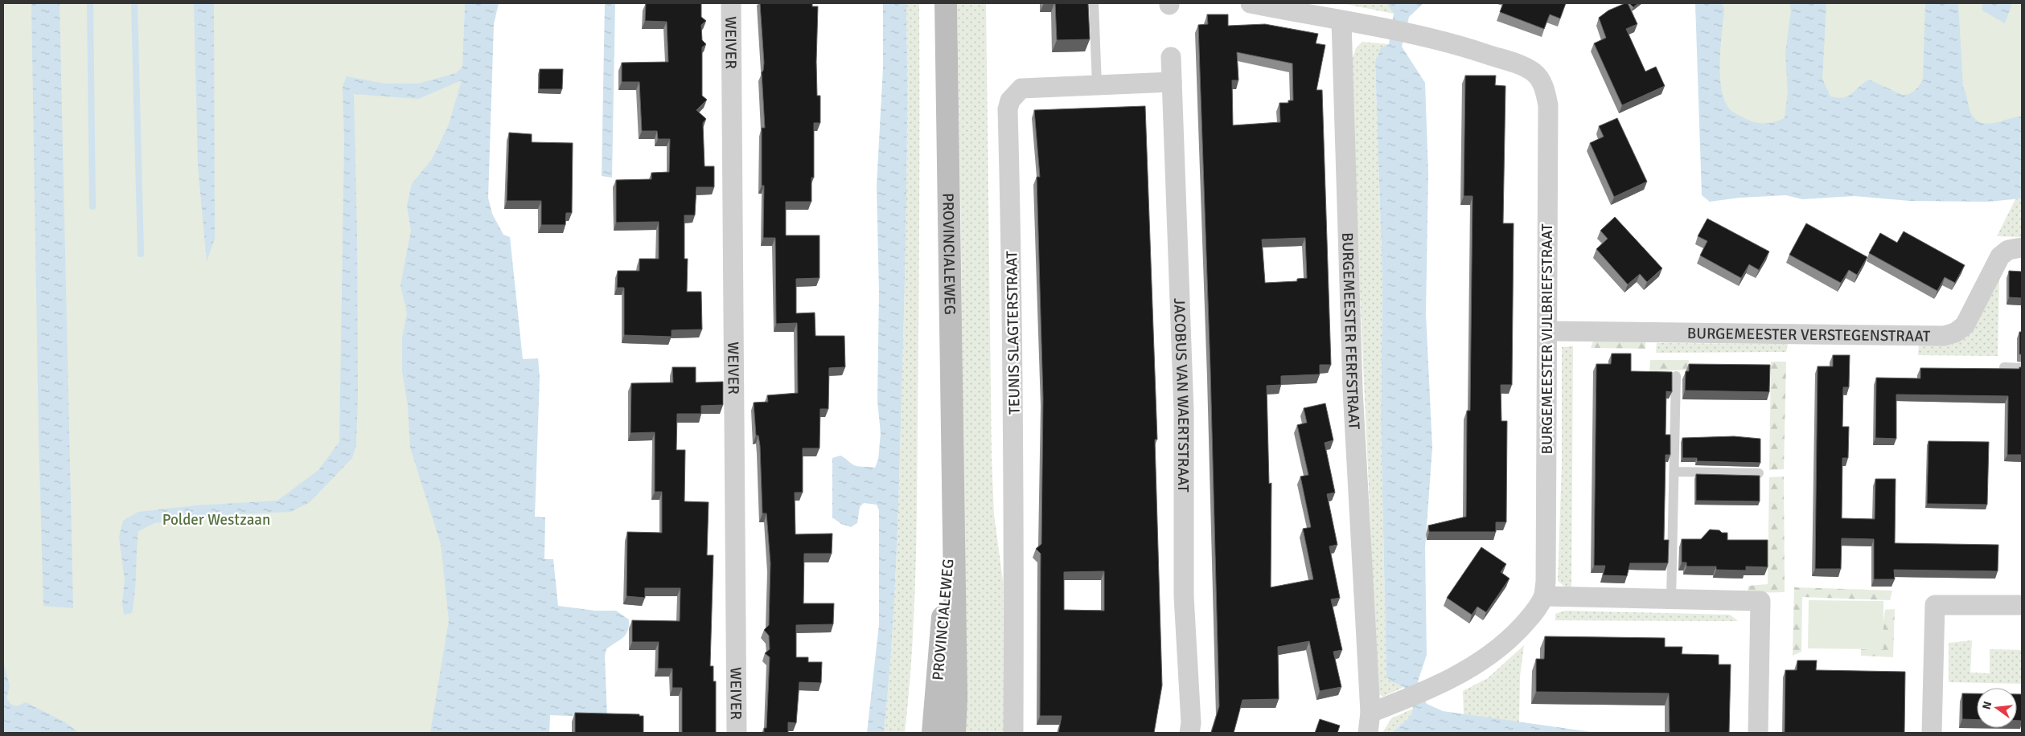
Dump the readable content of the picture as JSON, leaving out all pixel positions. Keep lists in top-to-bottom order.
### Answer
{
  "streets": {
    "main road": ["PROVINCIALEWEG"],
    "street": [
      "WEIVER",
      "BURGEMEESTER FERFSTRAAT",
      "TEUNIS SLAGTERSTRAAT",
      "BURGEMEESTER VERSTEGENSTRAAT",
      "BURGEMEESTER VIJLBRIEFSTRAAT",
      "JACOBUS VAN WAERTSTRAAT"
    ]
  },
  "crossings": [
    ["BURGEMEESTER FERFSTRAAT", "BURGEMEESTER VIJLBRIEFSTRAAT"],
    ["TEUNIS SLAGTERSTRAAT", "JACOBUS VAN WAERTSTRAAT"],
    ["BURGEMEESTER VERSTEGENSTRAAT", "BURGEMEESTER VIJLBRIEFSTRAAT"]
  ],
  "parks": ["Polder Westzaan"],
  "north": "left"
}
